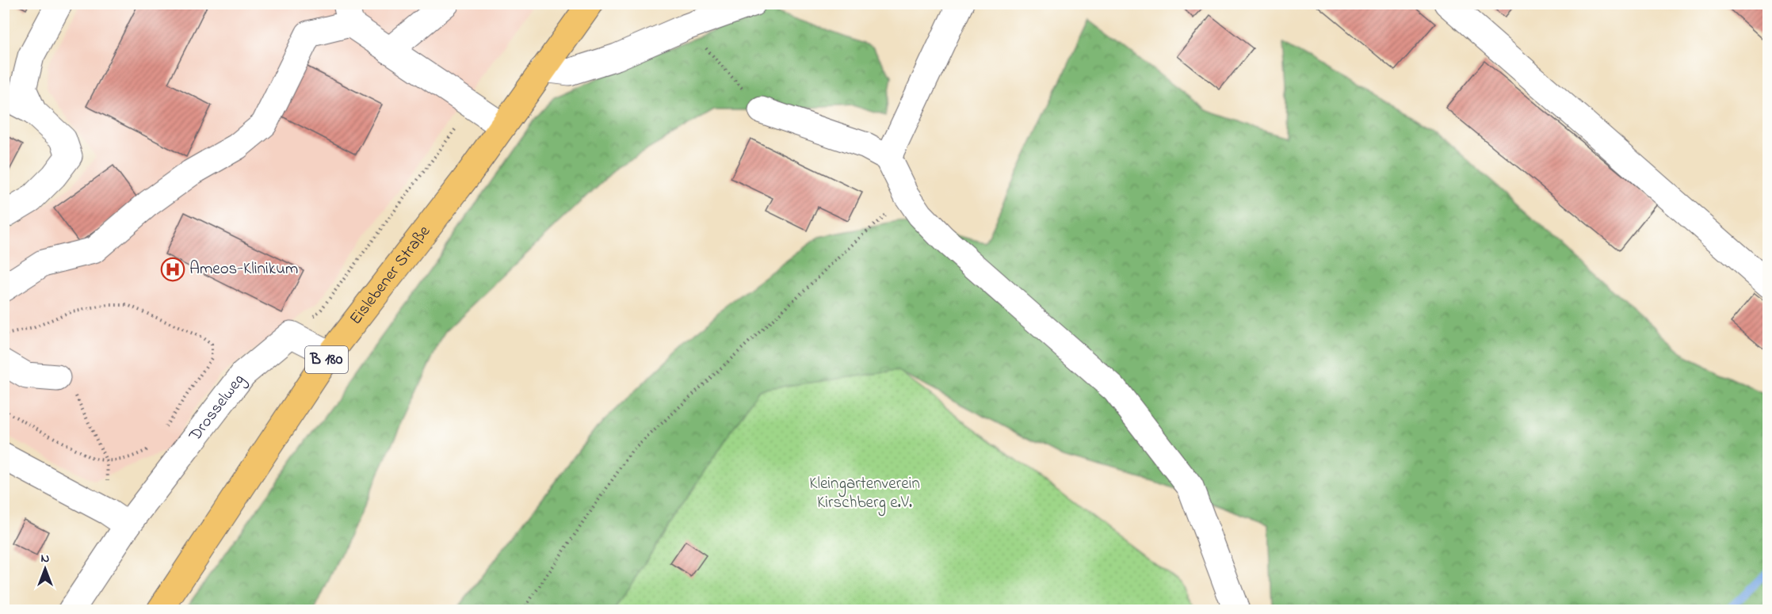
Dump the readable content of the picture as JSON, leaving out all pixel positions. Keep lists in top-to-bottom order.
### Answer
{
  "streets": {
    "main road": ["Eislebener Straße", "B 180"],
    "street": ["Drosselweg"]
  },
  "parks": ["Kleingartenverein Kirschberg e.V."],
  "places": {
    "hospital": ["Ameos-Klinikum"]
  },
  "north": "top"
}
